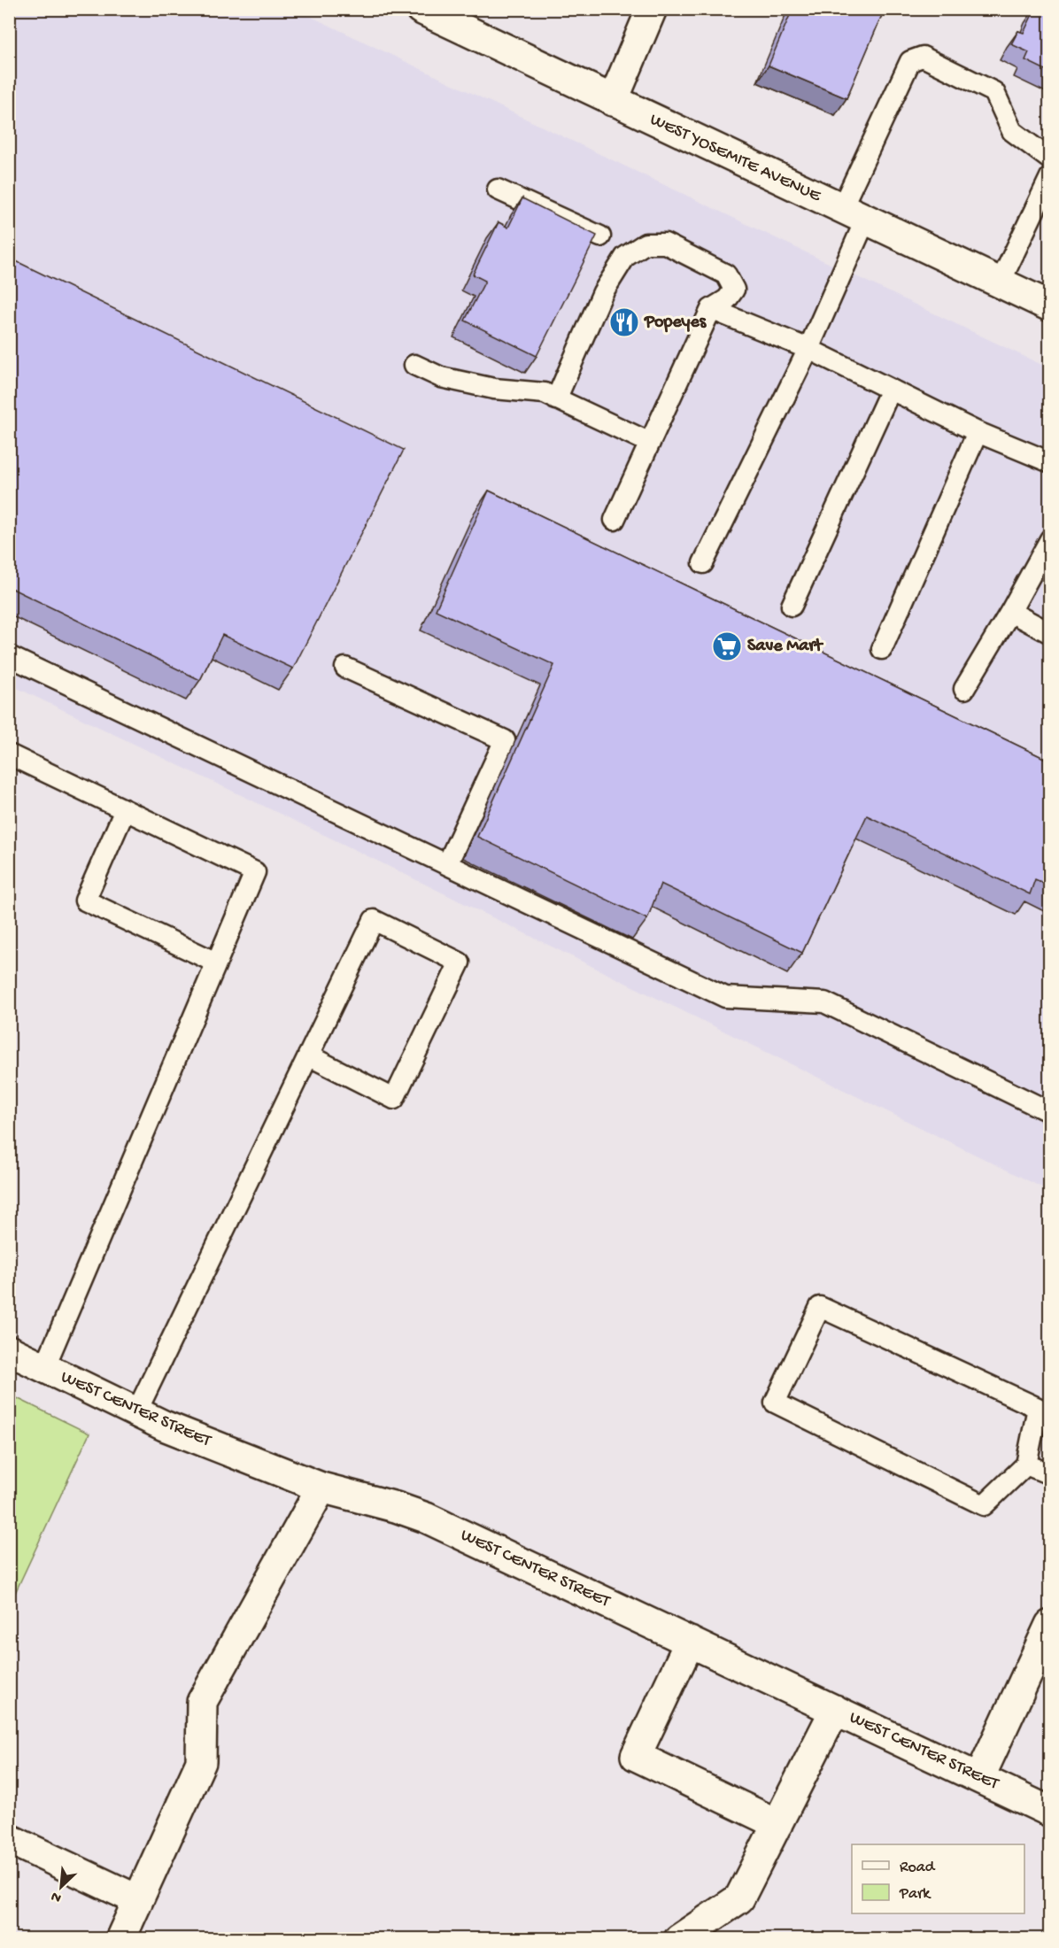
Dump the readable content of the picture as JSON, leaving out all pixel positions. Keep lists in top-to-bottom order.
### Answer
{
  "streets": {
    "street": ["WEST YOSEMITE AVENUE", "WEST CENTER STREET"]
  },
  "places": {
    "restaurant": ["Popeyes"],
    "supermarket": ["Save Mart"]
  },
  "legend": ["Road", "Park"],
  "north": "bottom left"
}
